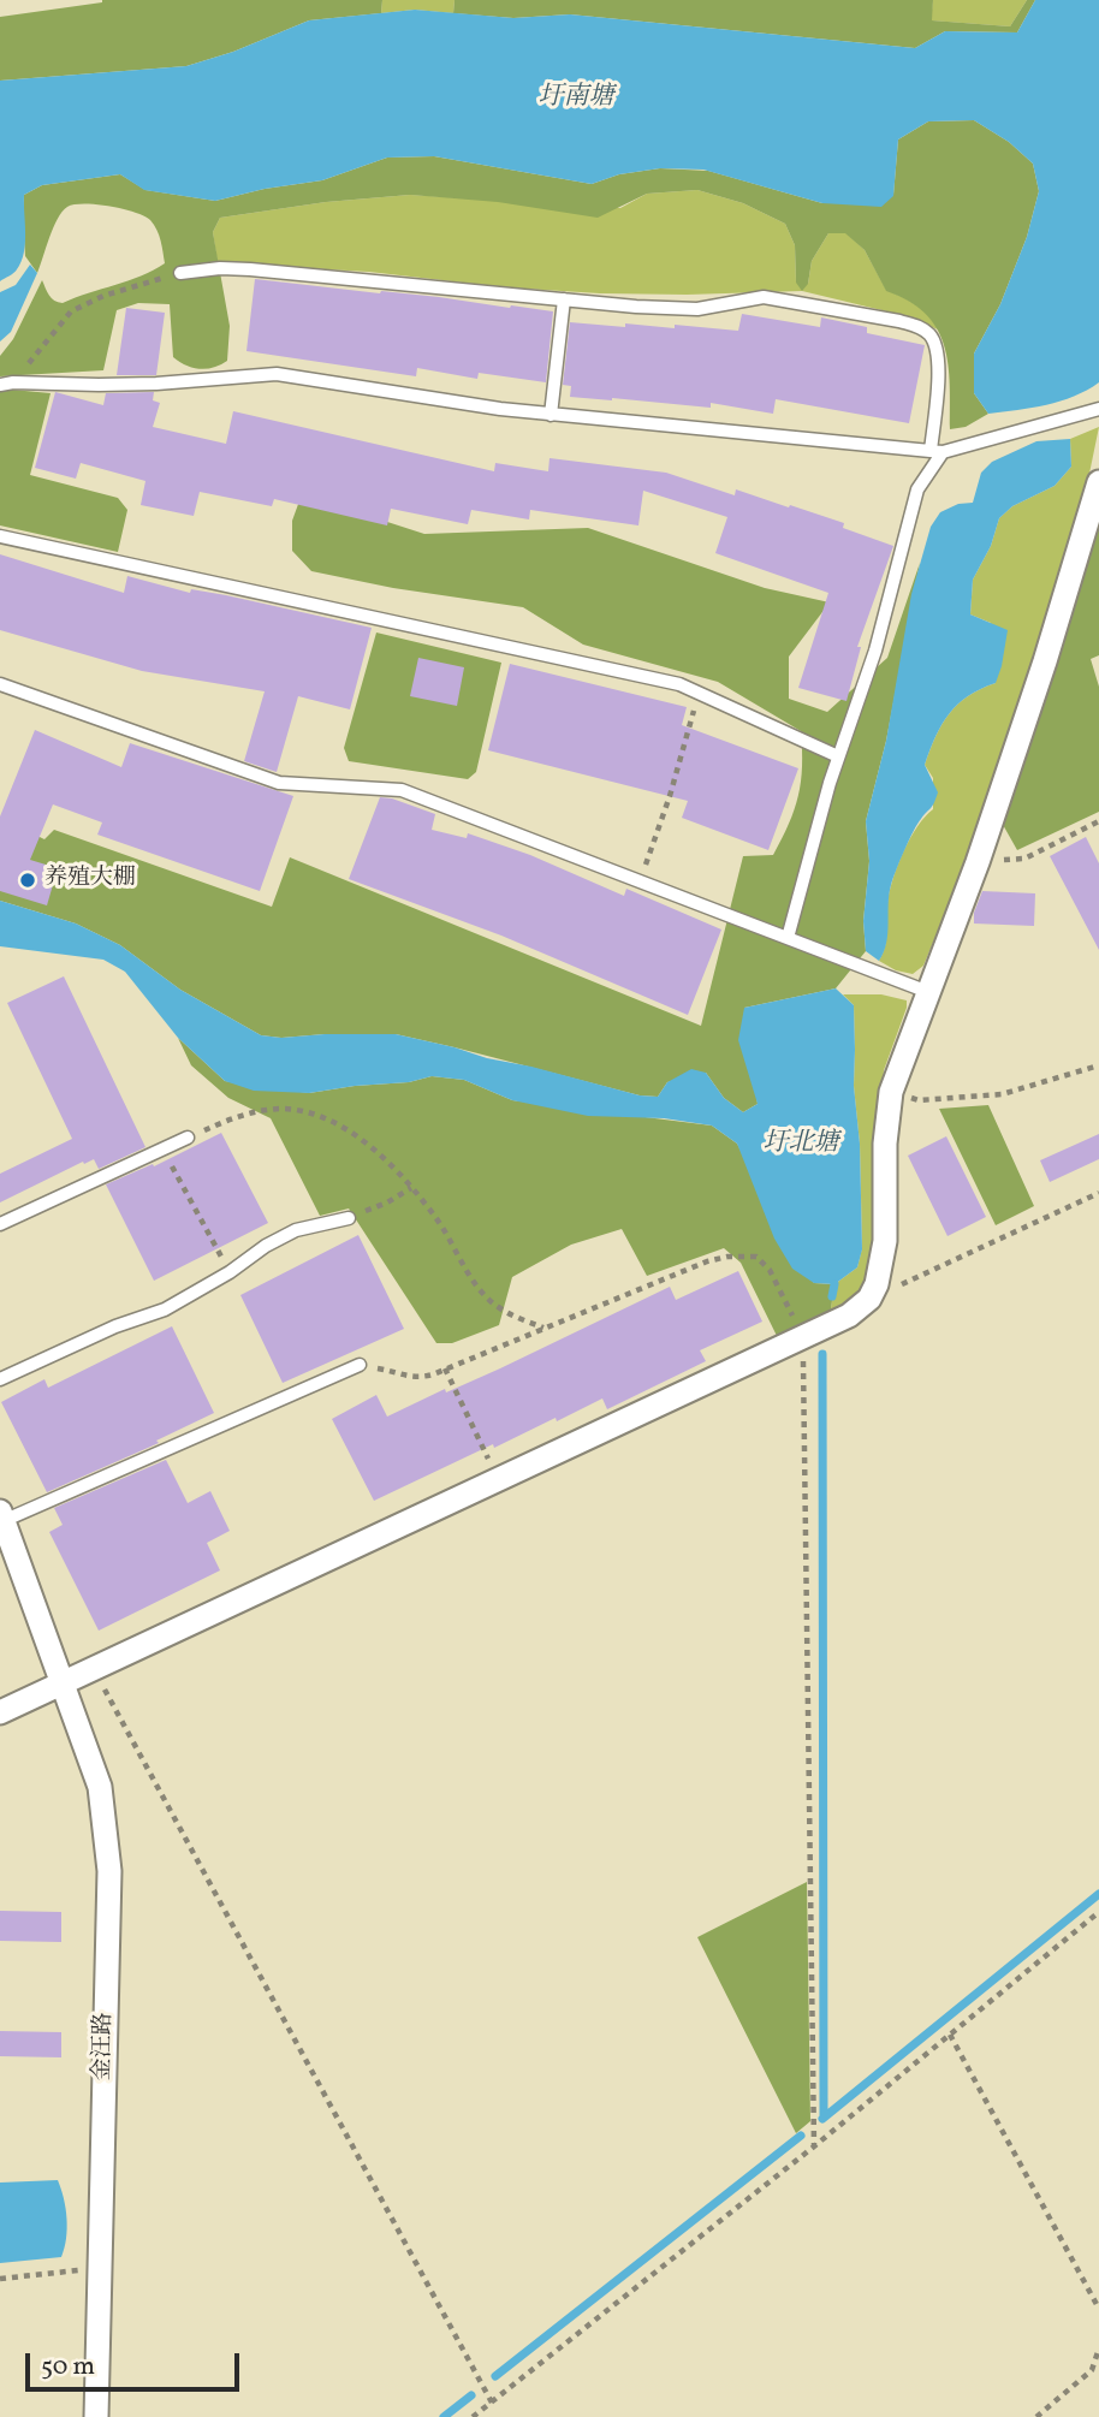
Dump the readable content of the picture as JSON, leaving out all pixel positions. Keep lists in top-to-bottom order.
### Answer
{
  "streets": {
    "street": ["金汪路"]
  },
  "water": ["圩南塘", "圩北塘"],
  "places": ["养殖大棚"],
  "scale_bar": "50 m"
}
